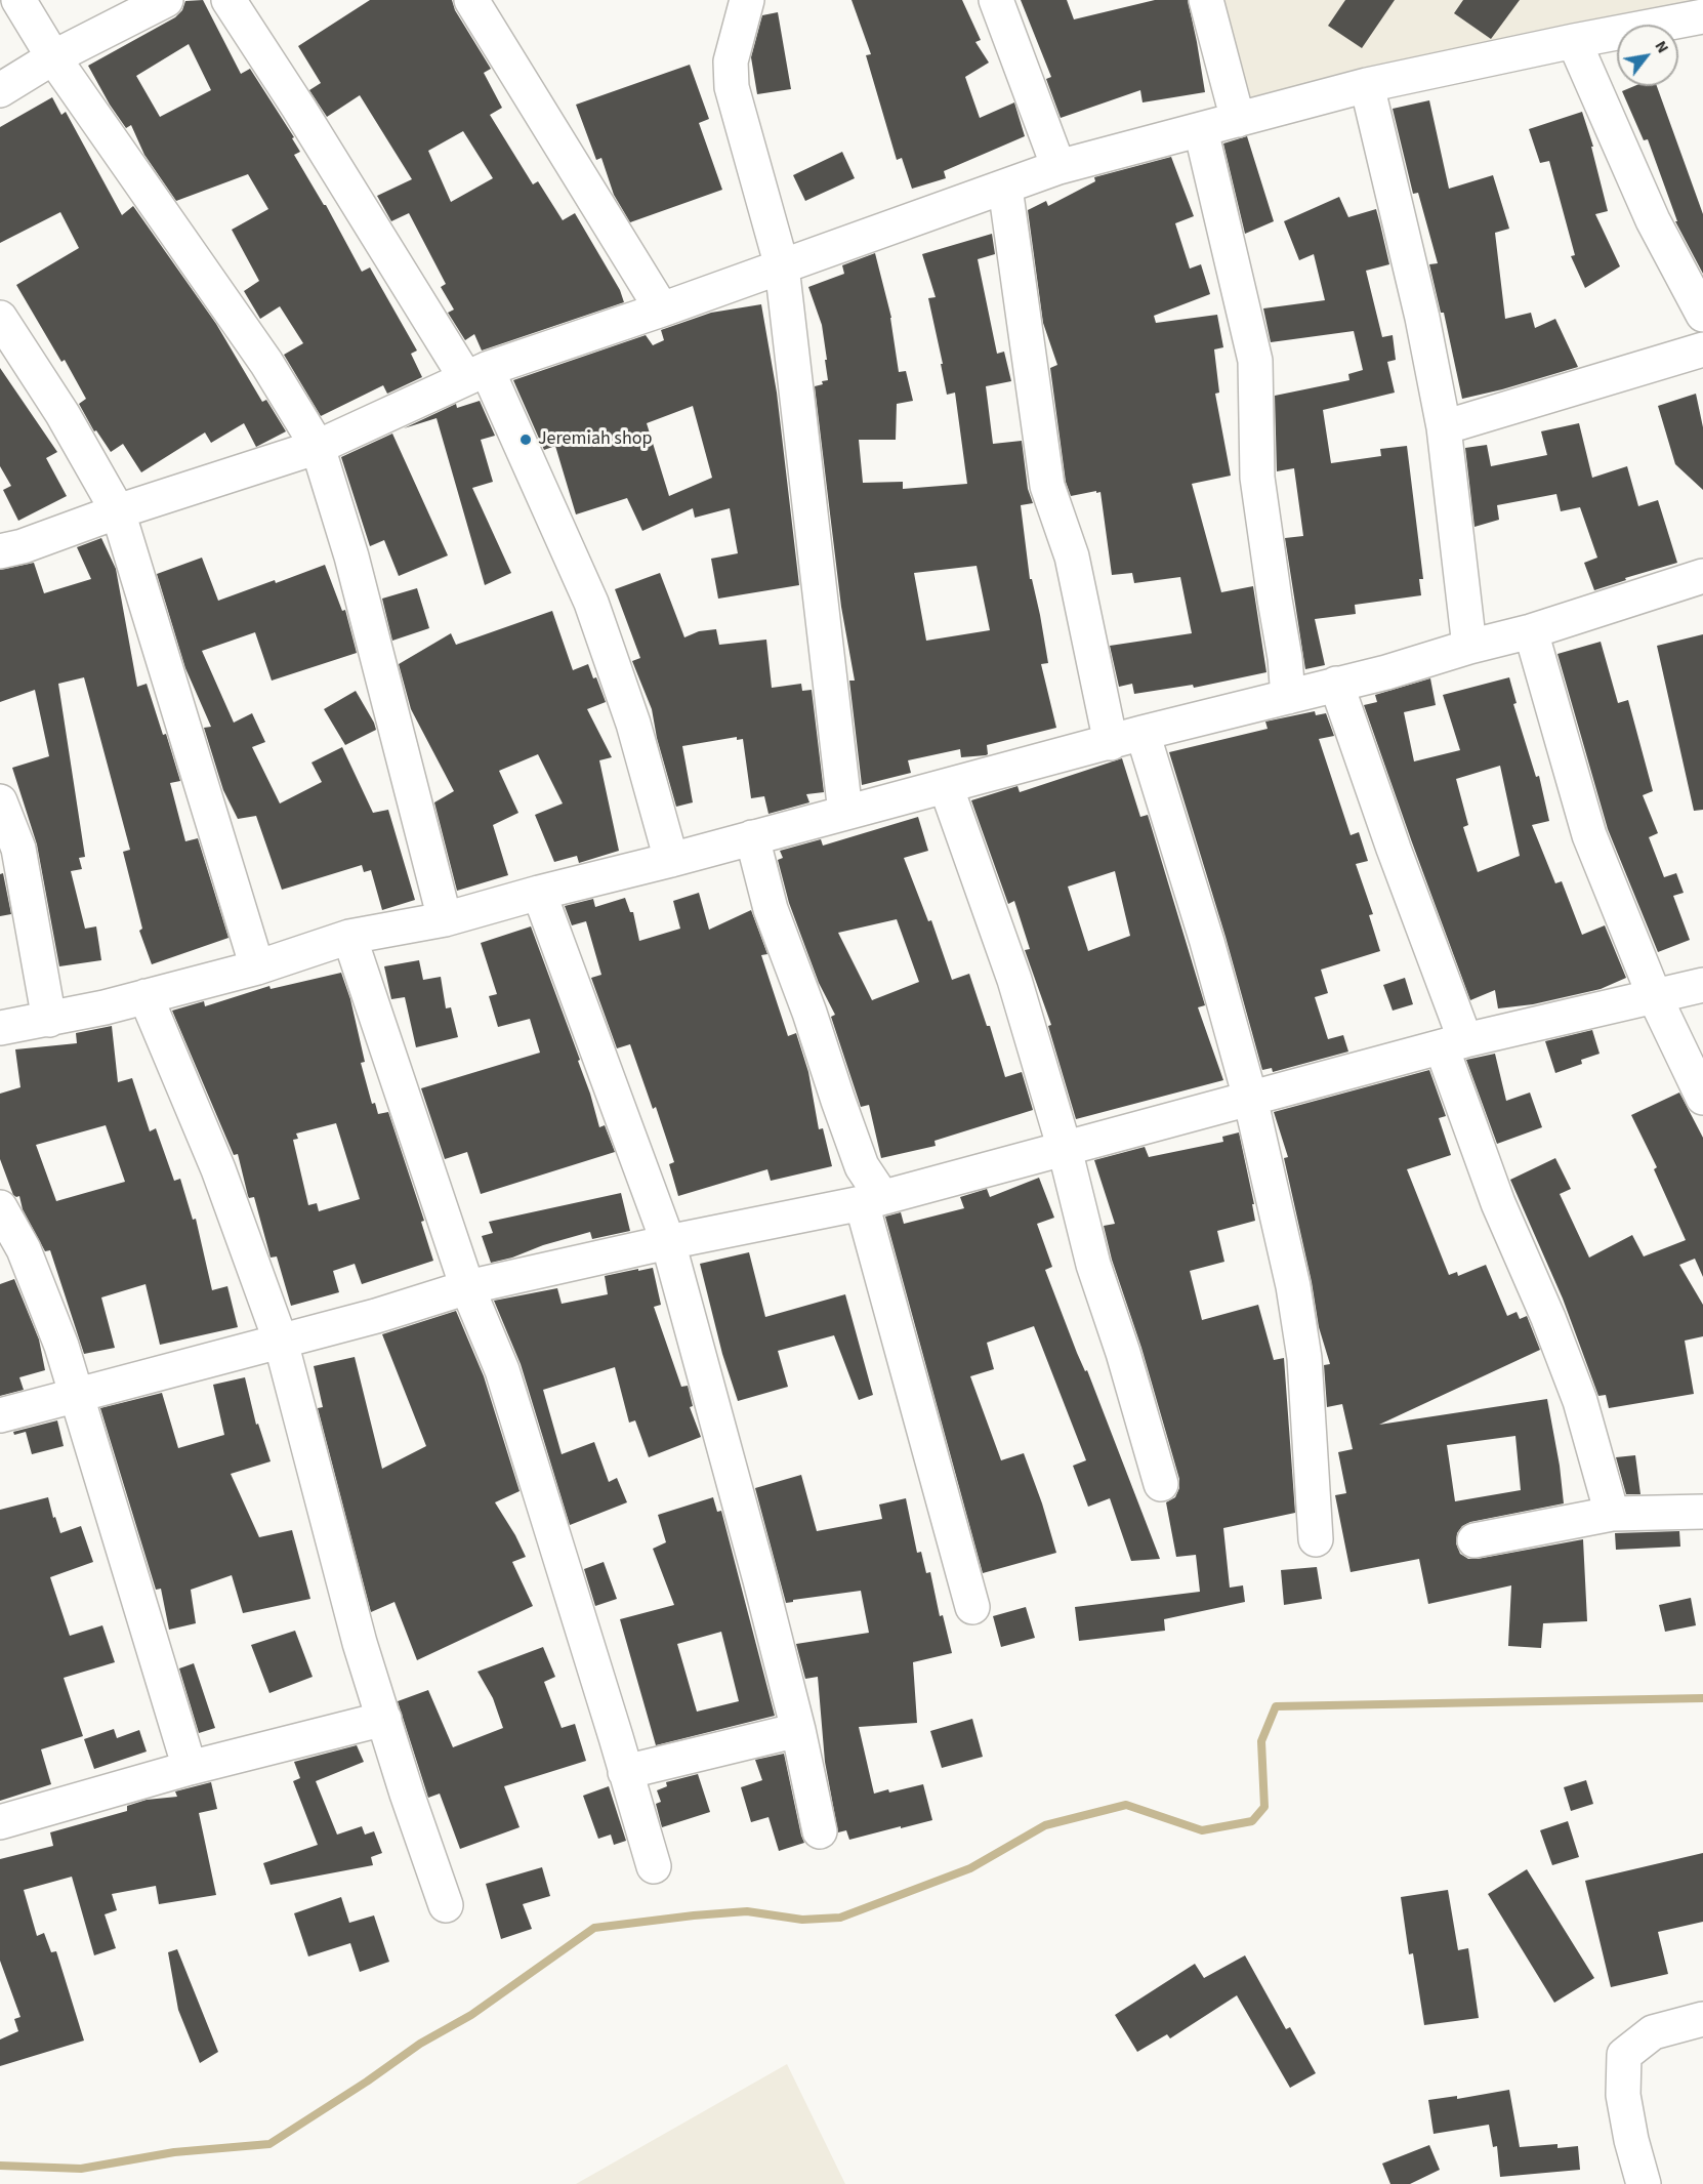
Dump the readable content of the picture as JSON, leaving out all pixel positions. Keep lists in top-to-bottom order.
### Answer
{
  "places": ["Jeremiah shop"],
  "north": "top right"
}
